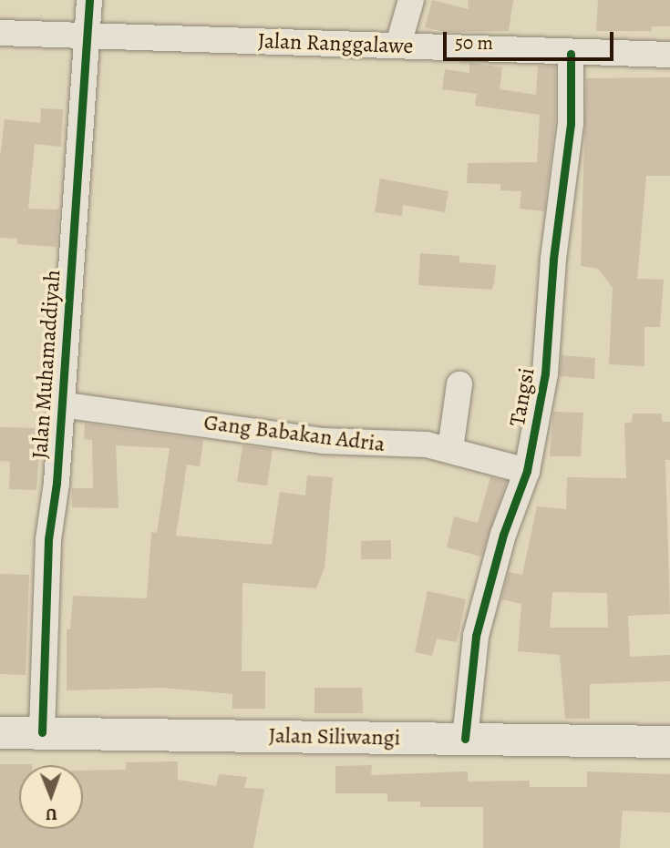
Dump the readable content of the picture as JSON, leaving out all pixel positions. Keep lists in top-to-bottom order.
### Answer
{
  "streets": {
    "street": [
      "Jalan Ranggalawe",
      "Jalan Muhamaddiyah",
      "Tangsi",
      "Gang Babakan Adria",
      "Jalan Siliwangi"
    ]
  },
  "crossings": [
    ["Jalan Ranggalawe", "Jalan Muhamaddiyah"],
    ["Jalan Ranggalawe", "Tangsi"],
    ["Jalan Muhamaddiyah", "Gang Babakan Adria"],
    ["Jalan Muhamaddiyah", "Jalan Siliwangi"],
    ["Tangsi", "Gang Babakan Adria"],
    ["Tangsi", "Jalan Siliwangi"]
  ],
  "scale_bar": "50 m",
  "north": "bottom"
}
